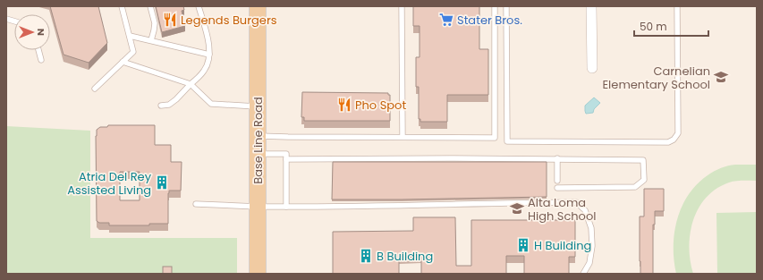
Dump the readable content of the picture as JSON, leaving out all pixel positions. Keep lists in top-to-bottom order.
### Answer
{
  "streets": {
    "main road": ["Base Line Road"]
  },
  "places": {
    "restaurant": ["Legends Burgers", "Pho Spot"],
    "supermarket": ["Stater Bros."],
    "school or university": ["Carnelian Elementary School", "Alta Loma High School"],
    "building": ["Atria Del Rey Assisted Living", "H Building", "B Building"]
  },
  "scale_bar": "50 m",
  "north": "right"
}
